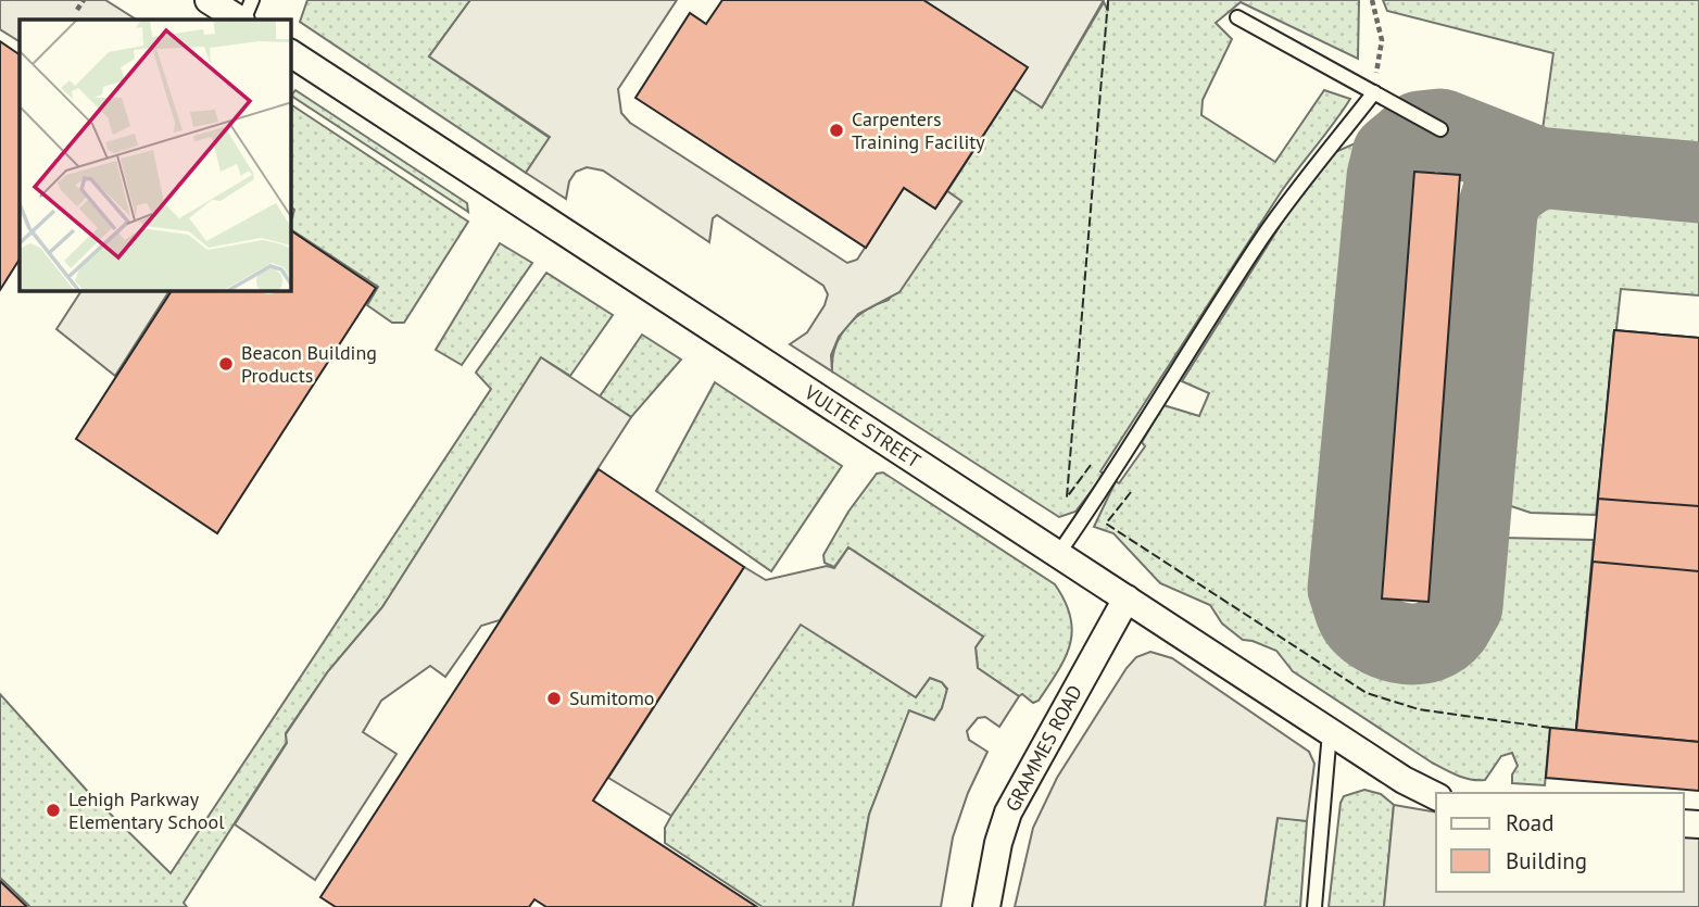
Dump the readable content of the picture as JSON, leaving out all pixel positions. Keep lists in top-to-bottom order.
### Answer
{
  "streets": {
    "street": ["VULTEE STREET", "GRAMMES ROAD"]
  },
  "crossings": [
    ["VULTEE STREET", "GRAMMES ROAD"]
  ],
  "places": [
    "Carpenters Training Facility",
    "Beacon Building Products",
    "Sumitomo",
    "Lehigh Parkway Elementary School"
  ],
  "legend": ["Road", "Building"]
}
